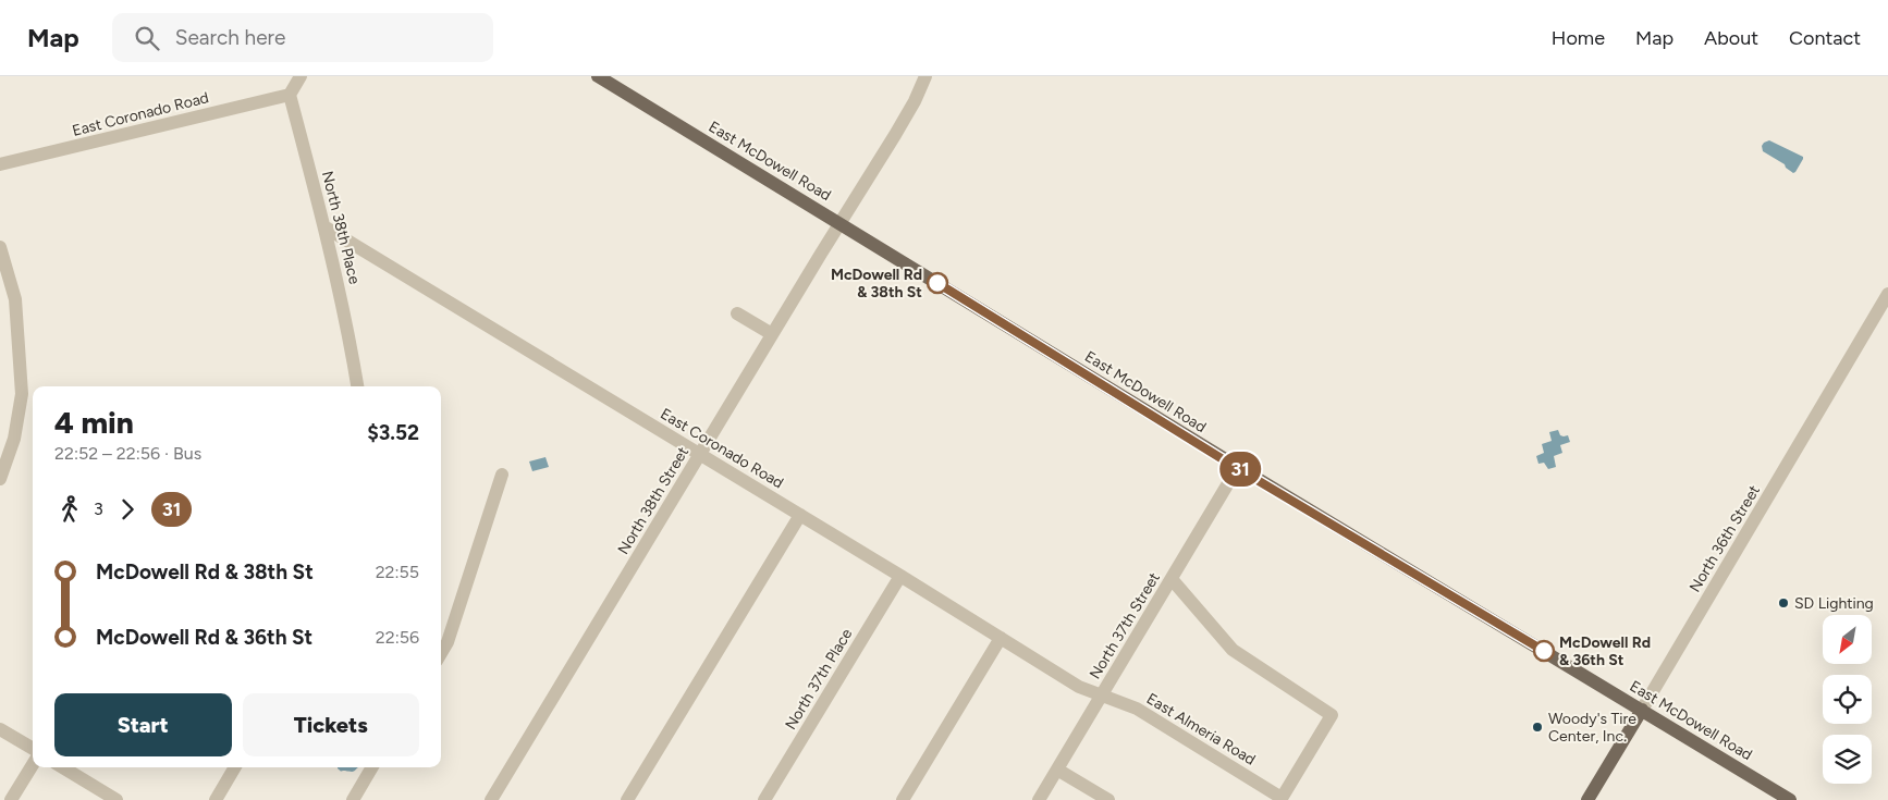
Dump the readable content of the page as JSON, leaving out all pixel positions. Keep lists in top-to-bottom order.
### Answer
{
  "streets": {
    "main road": ["East McDowell Road", "North 36th Street"],
    "street": [
      "East Coronado Road",
      "North 38th Place",
      "North 38th Street",
      "North 37th Street",
      "North 37th Place",
      "East Almeria Road"
    ]
  },
  "crossings": [
    ["East Coronado Road", "North 38th Place"],
    ["East Coronado Road", "North 38th Street"],
    ["East Coronado Road", "North 37th Street"],
    ["East Coronado Road", "North 37th Place"],
    ["East Coronado Road", "East Almeria Road"],
    ["East McDowell Road", "North 38th Street"],
    ["East McDowell Road", "North 36th Street"],
    ["East McDowell Road", "North 37th Street"],
    ["North 37th Street", "East Almeria Road"]
  ],
  "places": [
    "McDowell Rd & 38th St",
    "SD Lighting",
    "McDowell Rd & 36th St",
    "Woody's Tire Center, Inc."
  ],
  "lines": ["bus line 31"],
  "north": "bottom left",
  "page": {
    "header": "Map",
    "search": "Search here",
    "nav": [
      "Home",
      "Map",
      "About",
      "Contact"
    ],
    "on_map": "31",
    "heading": ["4 min", "22:52 – 22:56 · Bus", "$3.52"],
    "legs": ["3", "31"],
    "list": [
      {
        "name": "McDowell Rd & 38th St",
        "value": "22:55"
      },
      {
        "name": "McDowell Rd & 36th St",
        "value": "22:56"
      }
    ],
    "buttons": ["Start", "Tickets"]
  }
}
